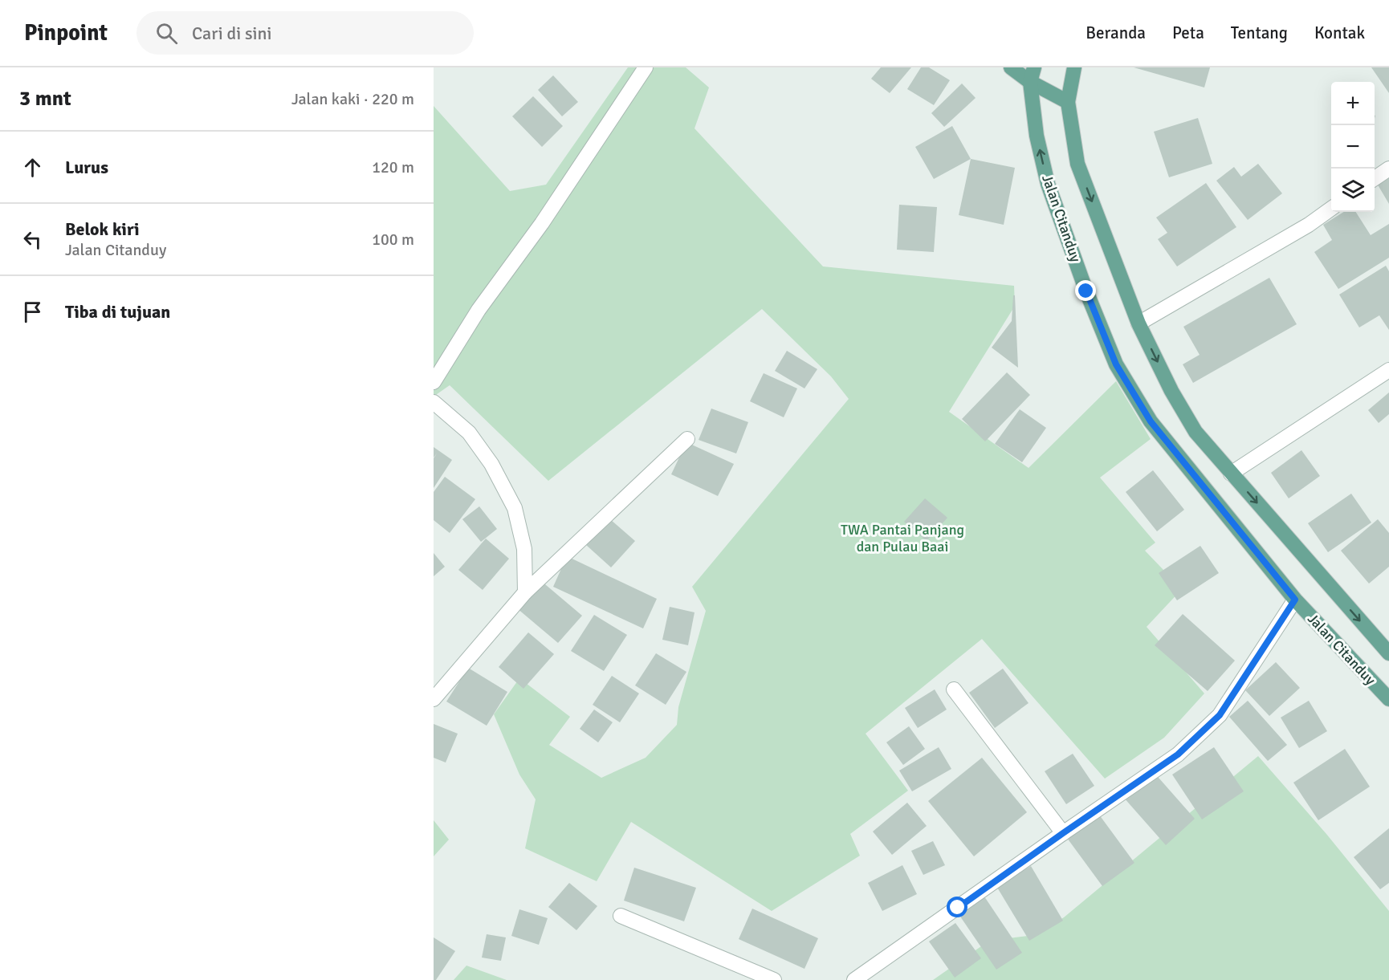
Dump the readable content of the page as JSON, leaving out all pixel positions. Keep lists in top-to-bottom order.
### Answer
{
  "streets": {
    "main road": ["Jalan Citanduy"]
  },
  "parks": ["TWA Pantai Panjang dan Pulau Baai"],
  "page": {
    "header": "Pinpoint",
    "search": "Cari di sini",
    "nav": [
      "Beranda",
      "Peta",
      "Tentang",
      "Kontak"
    ],
    "heading": ["3 mnt", "Jalan kaki · 220 m"],
    "map_buttons": ["+", "−"],
    "list": [
      ["Lurus", "120 m"],
      ["Belok kiri", "Jalan Citanduy", "100 m"],
      "Tiba di tujuan"
    ]
  }
}
